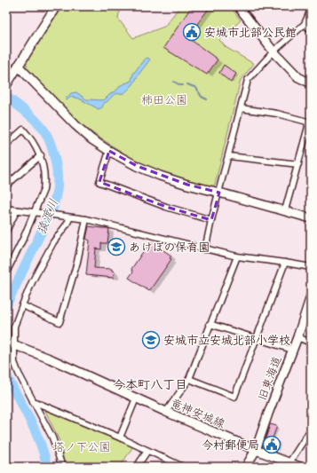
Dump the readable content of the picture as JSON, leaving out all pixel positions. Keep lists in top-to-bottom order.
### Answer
{
  "streets": {
    "street": ["旧東海道", "竜神安城線"]
  },
  "crossings": [
    ["旧東海道", "竜神安城線"]
  ],
  "districts": ["今本町八丁目"],
  "water": ["猿渡川"],
  "parks": ["柿田公園", "塔ノ下公園"],
  "places": {
    "public building": ["安城市北部公民館", "今村郵便局"],
    "school or university": ["あけぼの保育園", "安城市立安城北部小学校"]
  }
}
